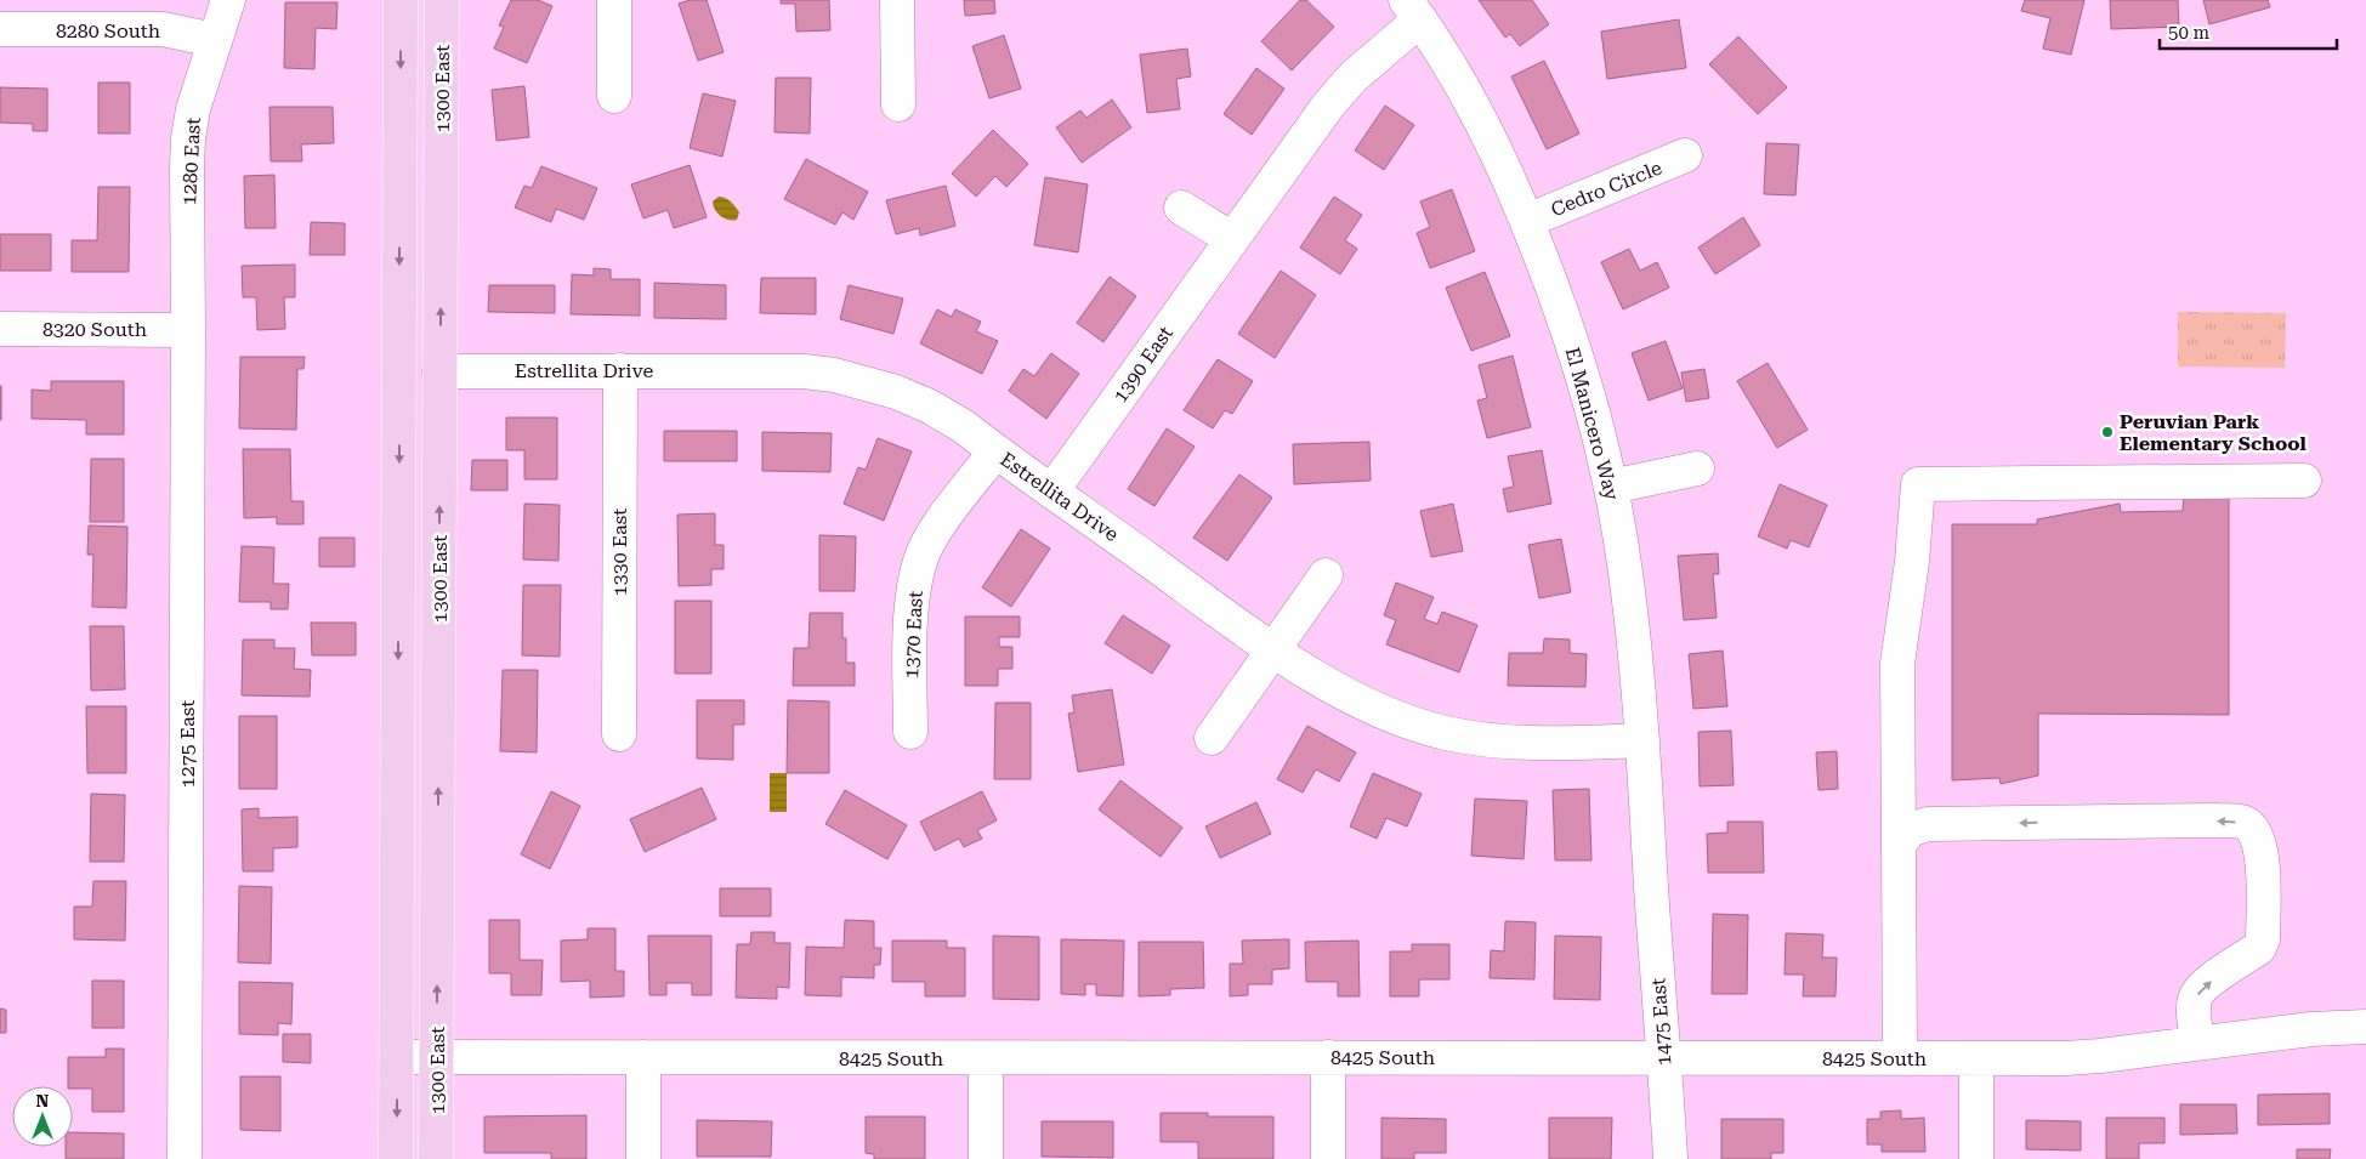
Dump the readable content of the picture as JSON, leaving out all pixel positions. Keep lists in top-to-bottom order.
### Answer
{
  "streets": {
    "main road": ["1300 East"],
    "street": [
      "8280 South",
      "1280 East",
      "Cedro Circle",
      "8320 South",
      "1390 East",
      "Estrellita Drive",
      "El Manicero Way",
      "1330 East",
      "1370 East",
      "1275 East",
      "1475 East",
      "8425 South"
    ]
  },
  "crossings": [
    ["8280 South", "1280 East"],
    ["1300 East", "Estrellita Drive"],
    ["1300 East", "8425 South"],
    ["1280 East", "8320 South"],
    ["1280 East", "1275 East"],
    ["Cedro Circle", "El Manicero Way"],
    ["8320 South", "1275 East"],
    ["1390 East", "Estrellita Drive"],
    ["1390 East", "El Manicero Way"],
    ["Estrellita Drive", "El Manicero Way"],
    ["Estrellita Drive", "1330 East"],
    ["Estrellita Drive", "1370 East"],
    ["El Manicero Way", "1475 East"],
    ["1475 East", "8425 South"]
  ],
  "places": ["Peruvian Park Elementary School"],
  "scale_bar": "50 m",
  "north": "top"
}
